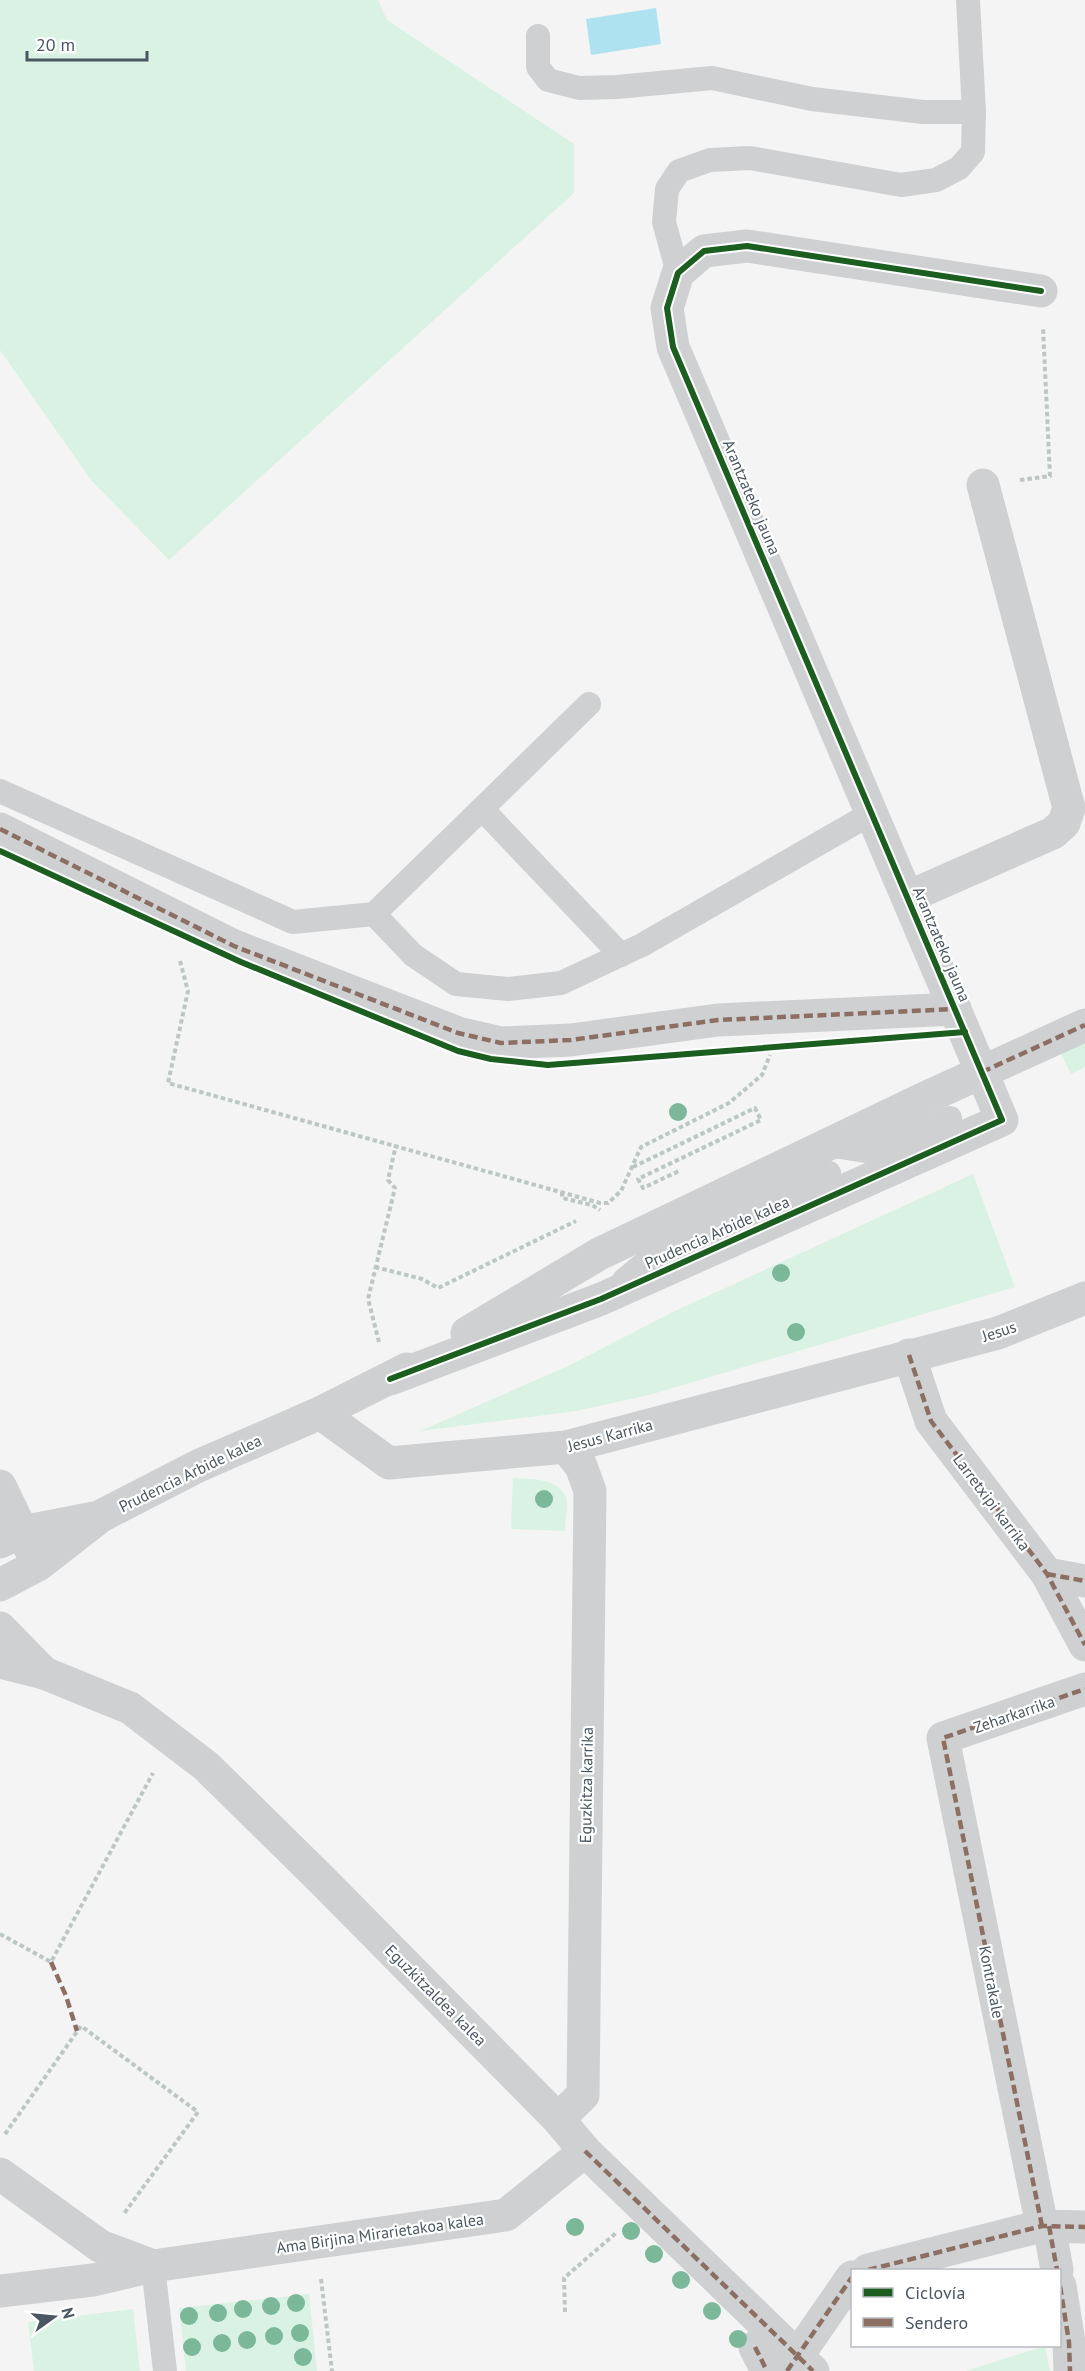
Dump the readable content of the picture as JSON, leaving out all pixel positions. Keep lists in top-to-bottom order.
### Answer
{
  "streets": {
    "street": [
      "Arantzateko jauna",
      "Prudencia Arbide kalea",
      "Jesus",
      "Jesus Karrika",
      "Larretxipi karrika",
      "Zeharkarrika",
      "Eguzkitza karrika",
      "Kontrakale",
      "Eguzkitzaldea kalea",
      "Ama Birjina Mirarietakoa kalea"
    ]
  },
  "crossings": [
    ["Arantzateko jauna", "Prudencia Arbide kalea"],
    ["Prudencia Arbide kalea", "Jesus Karrika"],
    ["Jesus", "Jesus Karrika"],
    ["Jesus", "Larretxipi karrika"],
    ["Jesus Karrika", "Larretxipi karrika"],
    ["Jesus Karrika", "Eguzkitza karrika"],
    ["Zeharkarrika", "Kontrakale"],
    ["Eguzkitza karrika", "Eguzkitzaldea kalea"],
    ["Eguzkitzaldea kalea", "Ama Birjina Mirarietakoa kalea"]
  ],
  "legend": ["Ciclovía", "Sendero"],
  "scale_bar": "20 m",
  "north": "right"
}
